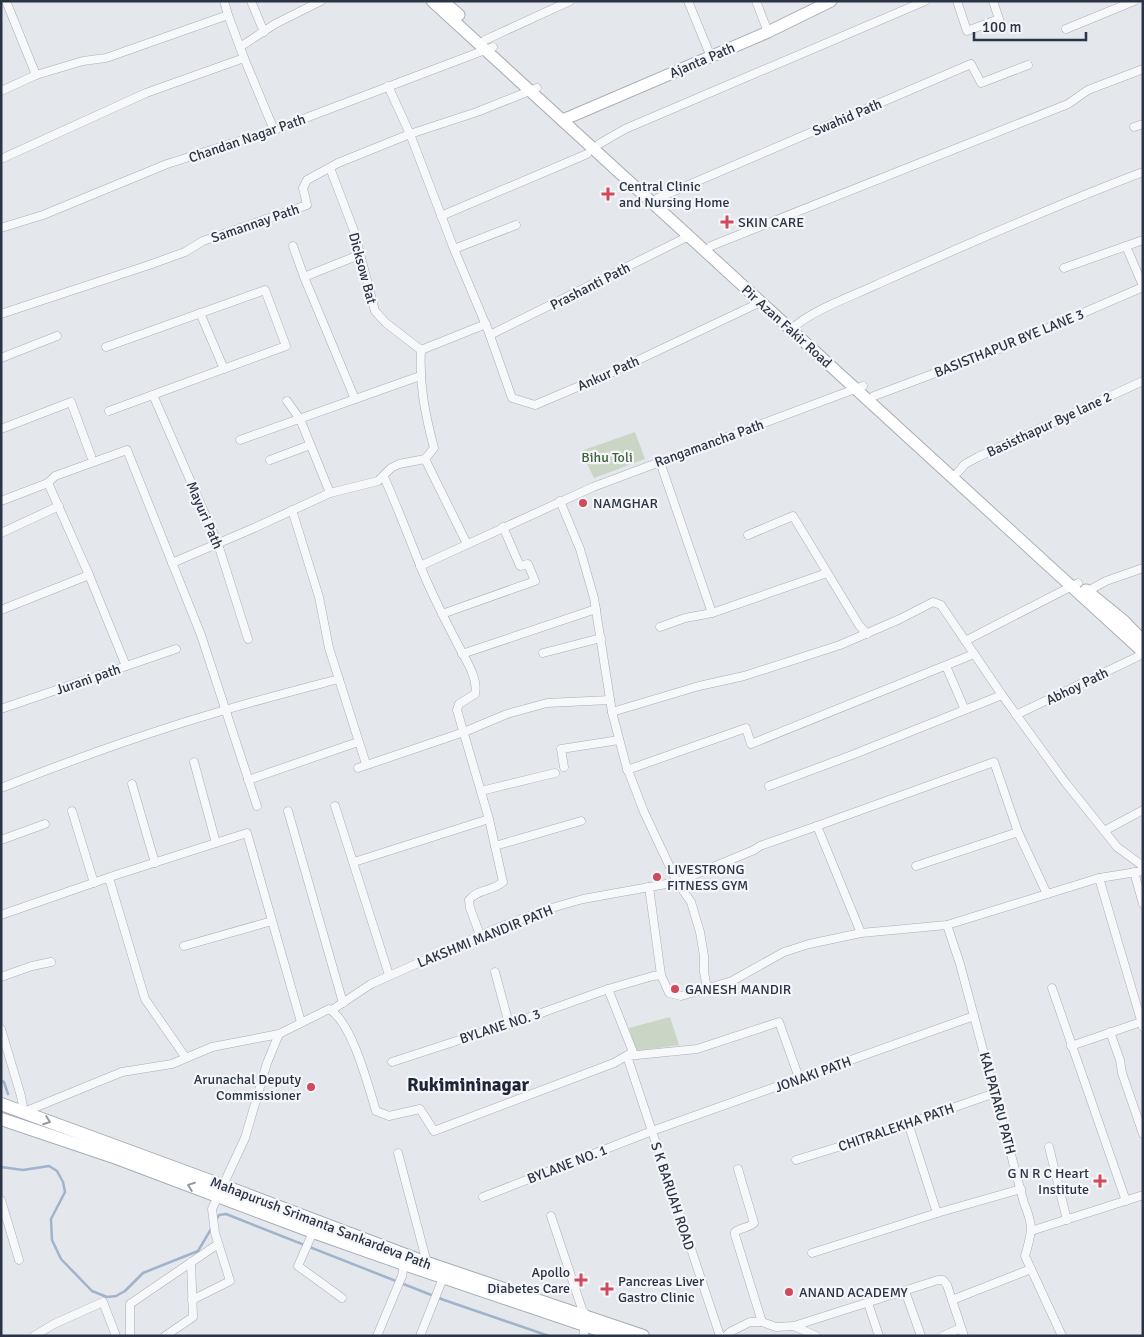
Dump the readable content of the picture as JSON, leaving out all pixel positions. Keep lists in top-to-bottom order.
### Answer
{
  "streets": {
    "main road": ["Ajanta Path", "Pir Azan Fakir Road", "Mahapurush Srimanta Sankardeva Path"],
    "street": [
      "Swahid Path",
      "Chandan Nagar Path",
      "Samannay Path",
      "Dicksow Bat",
      "Prashanti Path",
      "BASISTHAPUR BYE LANE 3",
      "Ankur Path",
      "Basisthapur Bye lane 2",
      "Rangamancha Path",
      "Mayuri Path",
      "Jurani path",
      "Abhoy Path",
      "LAKSHMI MANDIR PATH",
      "BYLANE NO. 3",
      "JONAKI PATH",
      "KALPATARU PATH",
      "CHITRALEKHA PATH",
      "BYLANE NO. 1",
      "S K BARUAH ROAD"
    ]
  },
  "crossings": [
    ["Ajanta Path", "Pir Azan Fakir Road"],
    ["Swahid Path", "Pir Azan Fakir Road"],
    ["Chandan Nagar Path", "Pir Azan Fakir Road"],
    ["Samannay Path", "Dicksow Bat"],
    ["Samannay Path", "Pir Azan Fakir Road"],
    ["Prashanti Path", "Pir Azan Fakir Road"],
    ["Prashanti Path", "Ankur Path"],
    ["Pir Azan Fakir Road", "BASISTHAPUR BYE LANE 3"],
    ["Pir Azan Fakir Road", "Ankur Path"],
    ["Pir Azan Fakir Road", "Basisthapur Bye lane 2"],
    ["Pir Azan Fakir Road", "Rangamancha Path"],
    ["Pir Azan Fakir Road", "Abhoy Path"],
    ["LAKSHMI MANDIR PATH", "Mahapurush Srimanta Sankardeva Path"],
    ["BYLANE NO. 3", "S K BARUAH ROAD"],
    ["JONAKI PATH", "KALPATARU PATH"],
    ["JONAKI PATH", "BYLANE NO. 1"],
    ["JONAKI PATH", "S K BARUAH ROAD"],
    ["KALPATARU PATH", "CHITRALEKHA PATH"],
    ["BYLANE NO. 1", "S K BARUAH ROAD"]
  ],
  "districts": ["Rukimininagar"],
  "parks": ["Bihu Toli"],
  "places": {
    "health": [
      "Central Clinic and Nursing Home",
      "SKIN CARE",
      "G N R C Heart Institute",
      "Apollo Diabetes Care",
      "Pancreas Liver Gastro Clinic"
    ],
    "other": [
      "NAMGHAR",
      "LIVESTRONG FITNESS GYM",
      "GANESH MANDIR",
      "Arunachal Deputy Commissioner",
      "ANAND ACADEMY"
    ]
  },
  "scale_bar": "100 m"
}
